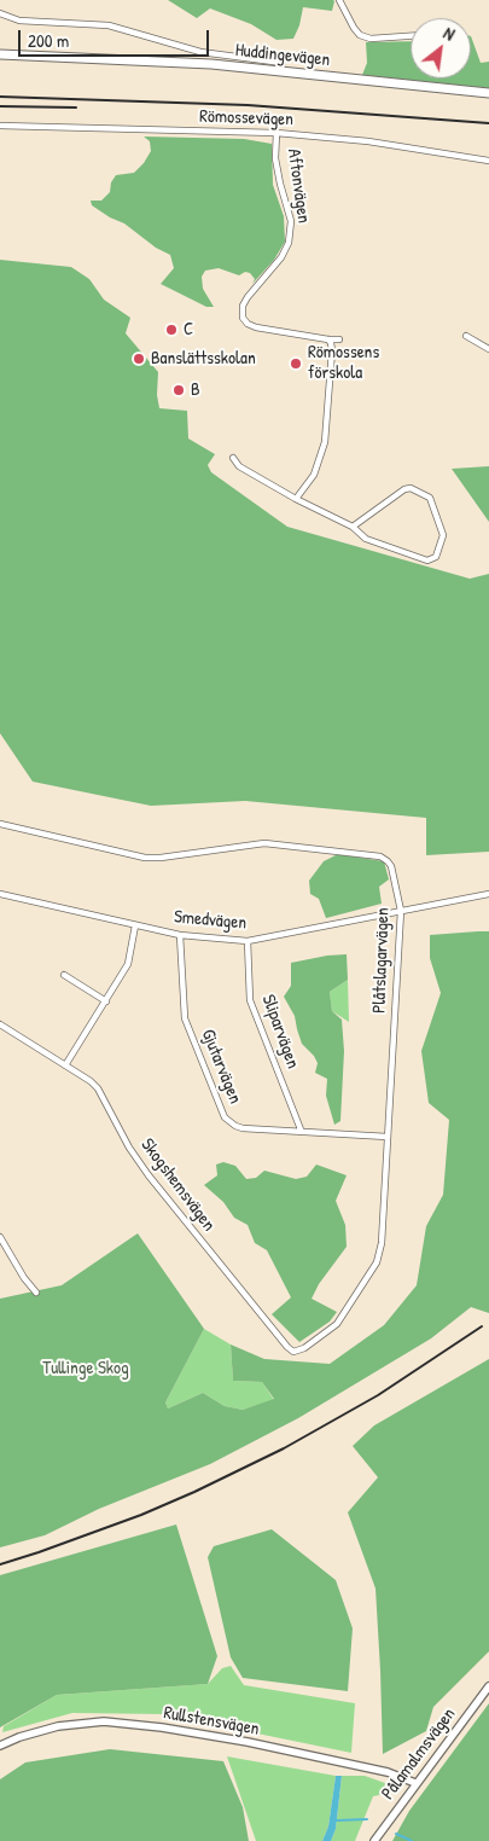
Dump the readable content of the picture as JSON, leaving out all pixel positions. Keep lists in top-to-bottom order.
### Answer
{
  "streets": {
    "main road": ["Huddingevägen"],
    "street": [
      "Römossevägen",
      "Aftonvägen",
      "Smedvägen",
      "Plåtslagarvägen",
      "Sliparvägen",
      "Gjutarvägen",
      "Skogshemsvägen",
      "Rullstensvägen",
      "Pålamalmsvägen"
    ]
  },
  "crossings": [
    ["Römossevägen", "Aftonvägen"],
    ["Smedvägen", "Plåtslagarvägen"],
    ["Smedvägen", "Sliparvägen"],
    ["Smedvägen", "Gjutarvägen"],
    ["Plåtslagarvägen", "Gjutarvägen"],
    ["Plåtslagarvägen", "Skogshemsvägen"],
    ["Sliparvägen", "Gjutarvägen"],
    ["Rullstensvägen", "Pålamalmsvägen"]
  ],
  "parks": ["Tullinge Skog"],
  "places": [
    "C",
    "Banslättsskolan",
    "Römossens förskola",
    "B"
  ],
  "scale_bar": "200 m",
  "north": "top right"
}
